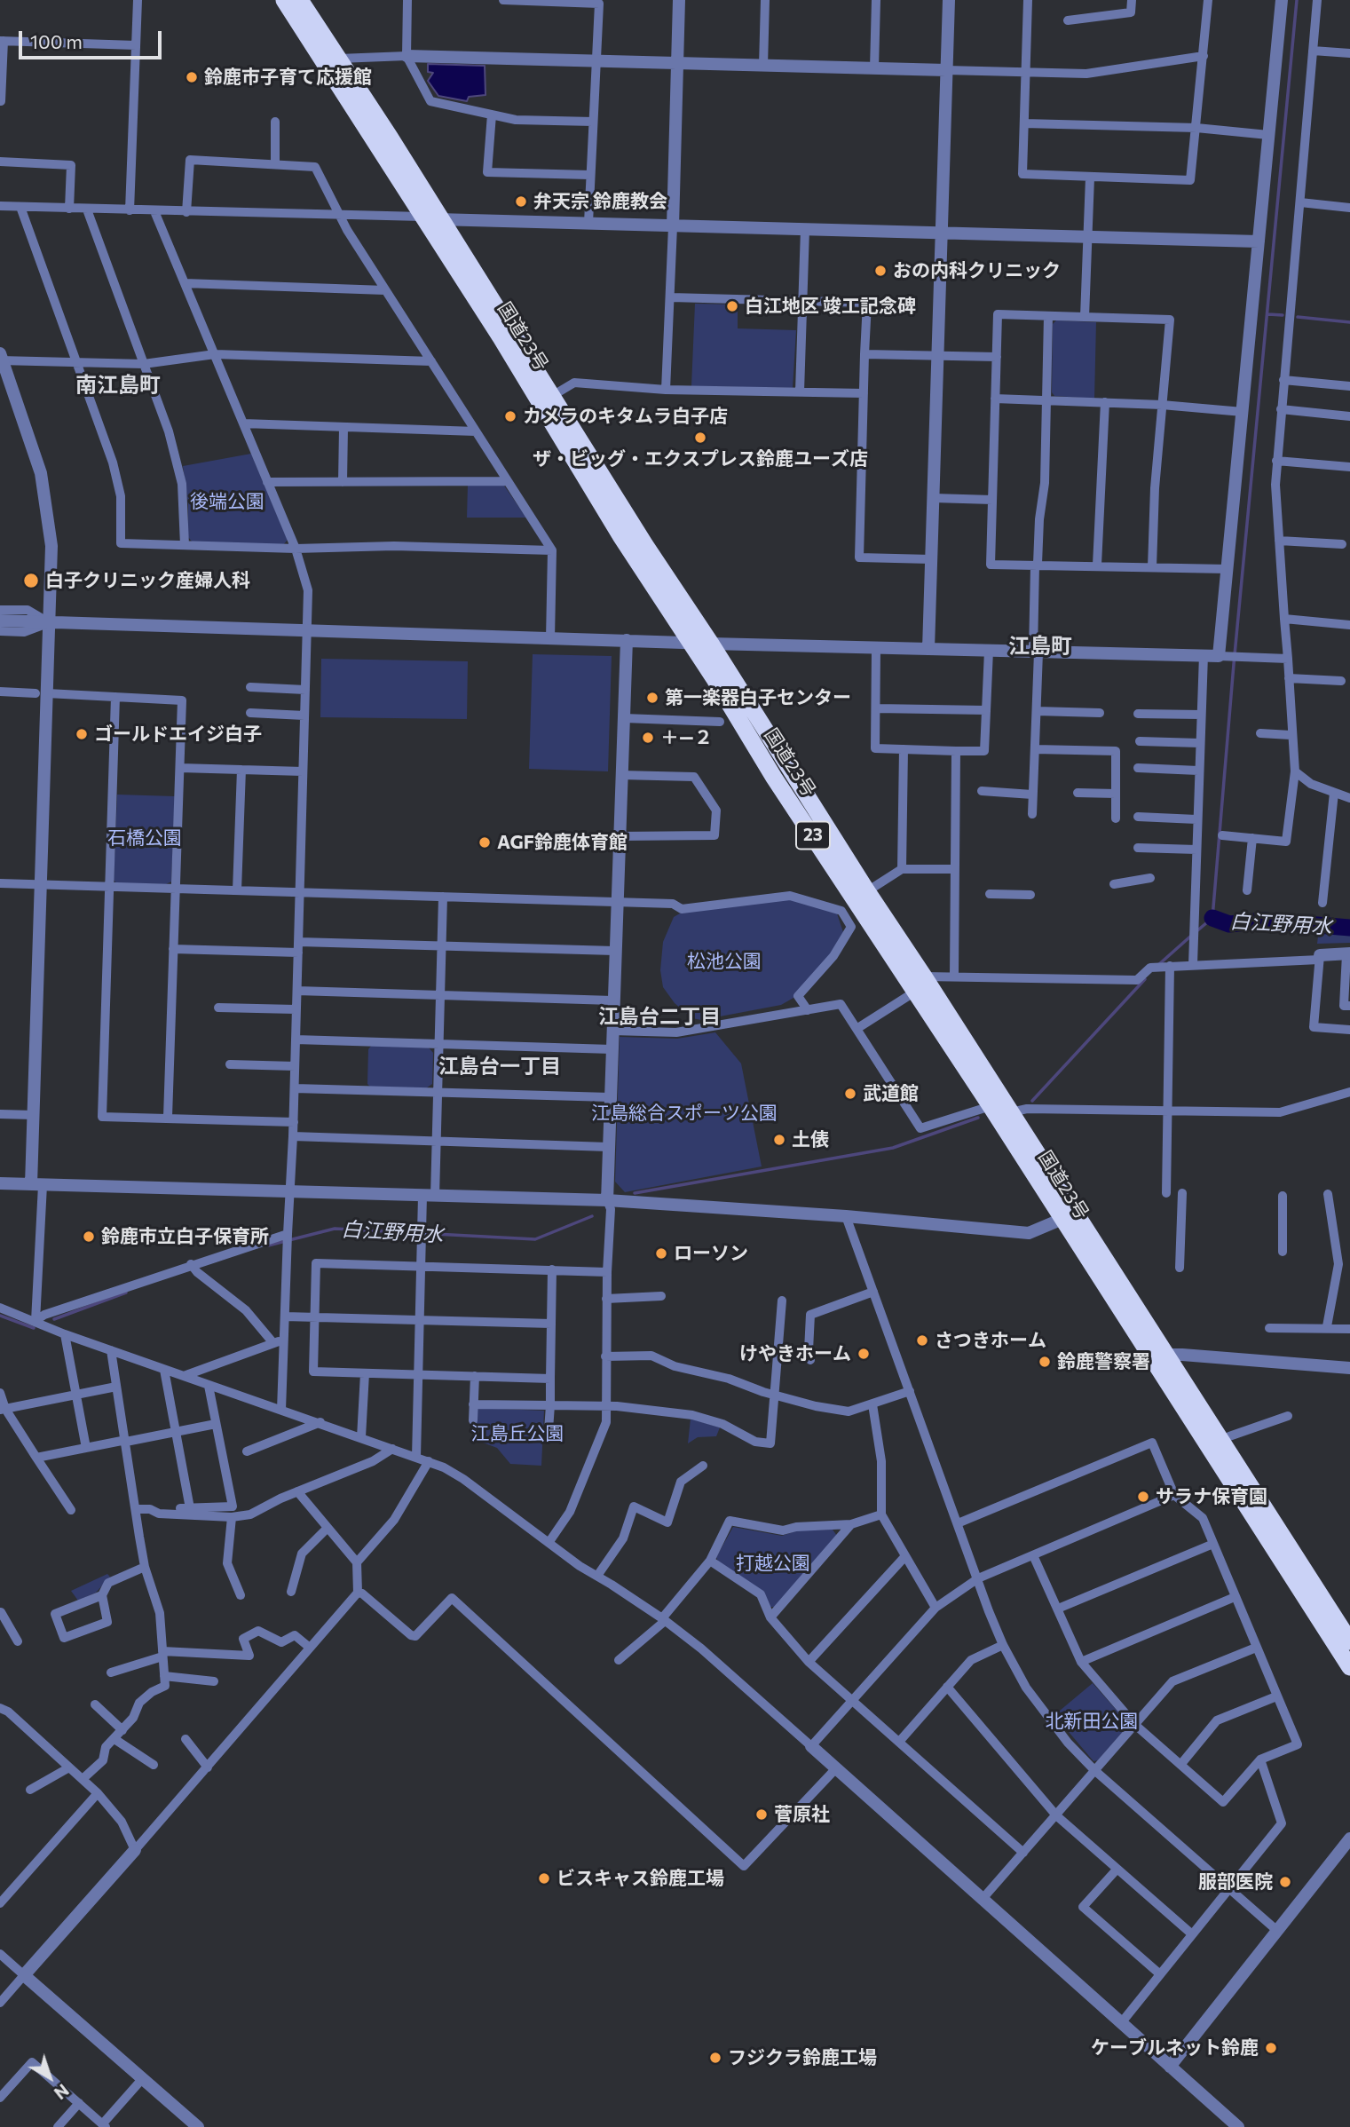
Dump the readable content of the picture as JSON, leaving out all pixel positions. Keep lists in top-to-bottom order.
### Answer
{
  "streets": {
    "highway": ["国道23号", "23"]
  },
  "districts": [
    "南江島町",
    "江島町",
    "江島台二丁目",
    "江島台一丁目"
  ],
  "water": ["白江野用水"],
  "parks": [
    "後端公園",
    "石橋公園",
    "松池公園",
    "江島総合スポーツ公園",
    "江島丘公園",
    "打越公園",
    "北新田公園"
  ],
  "places": [
    "鈴鹿市子育て応援館",
    "弁天宗 鈴鹿教会",
    "おの内科クリニック",
    "白江地区 竣工記念碑",
    "カメラのキタムラ白子店",
    "ザ・ビッグ・エクスプレス鈴鹿ユーズ店",
    "白子クリニック産婦人科",
    "第一楽器白子センター",
    "ゴールドエイジ白子",
    "＋―２",
    "AGF鈴鹿体育館",
    "武道館",
    "土俵",
    "鈴鹿市立白子保育所",
    "ローソン",
    "さつきホーム",
    "けやきホーム",
    "鈴鹿警察署",
    "サラナ保育園",
    "菅原社",
    "ビスキャス鈴鹿工場",
    "服部医院",
    "ケーブルネット鈴鹿",
    "フジクラ鈴鹿工場"
  ],
  "scale_bar": "100 m",
  "north": "bottom right"
}
